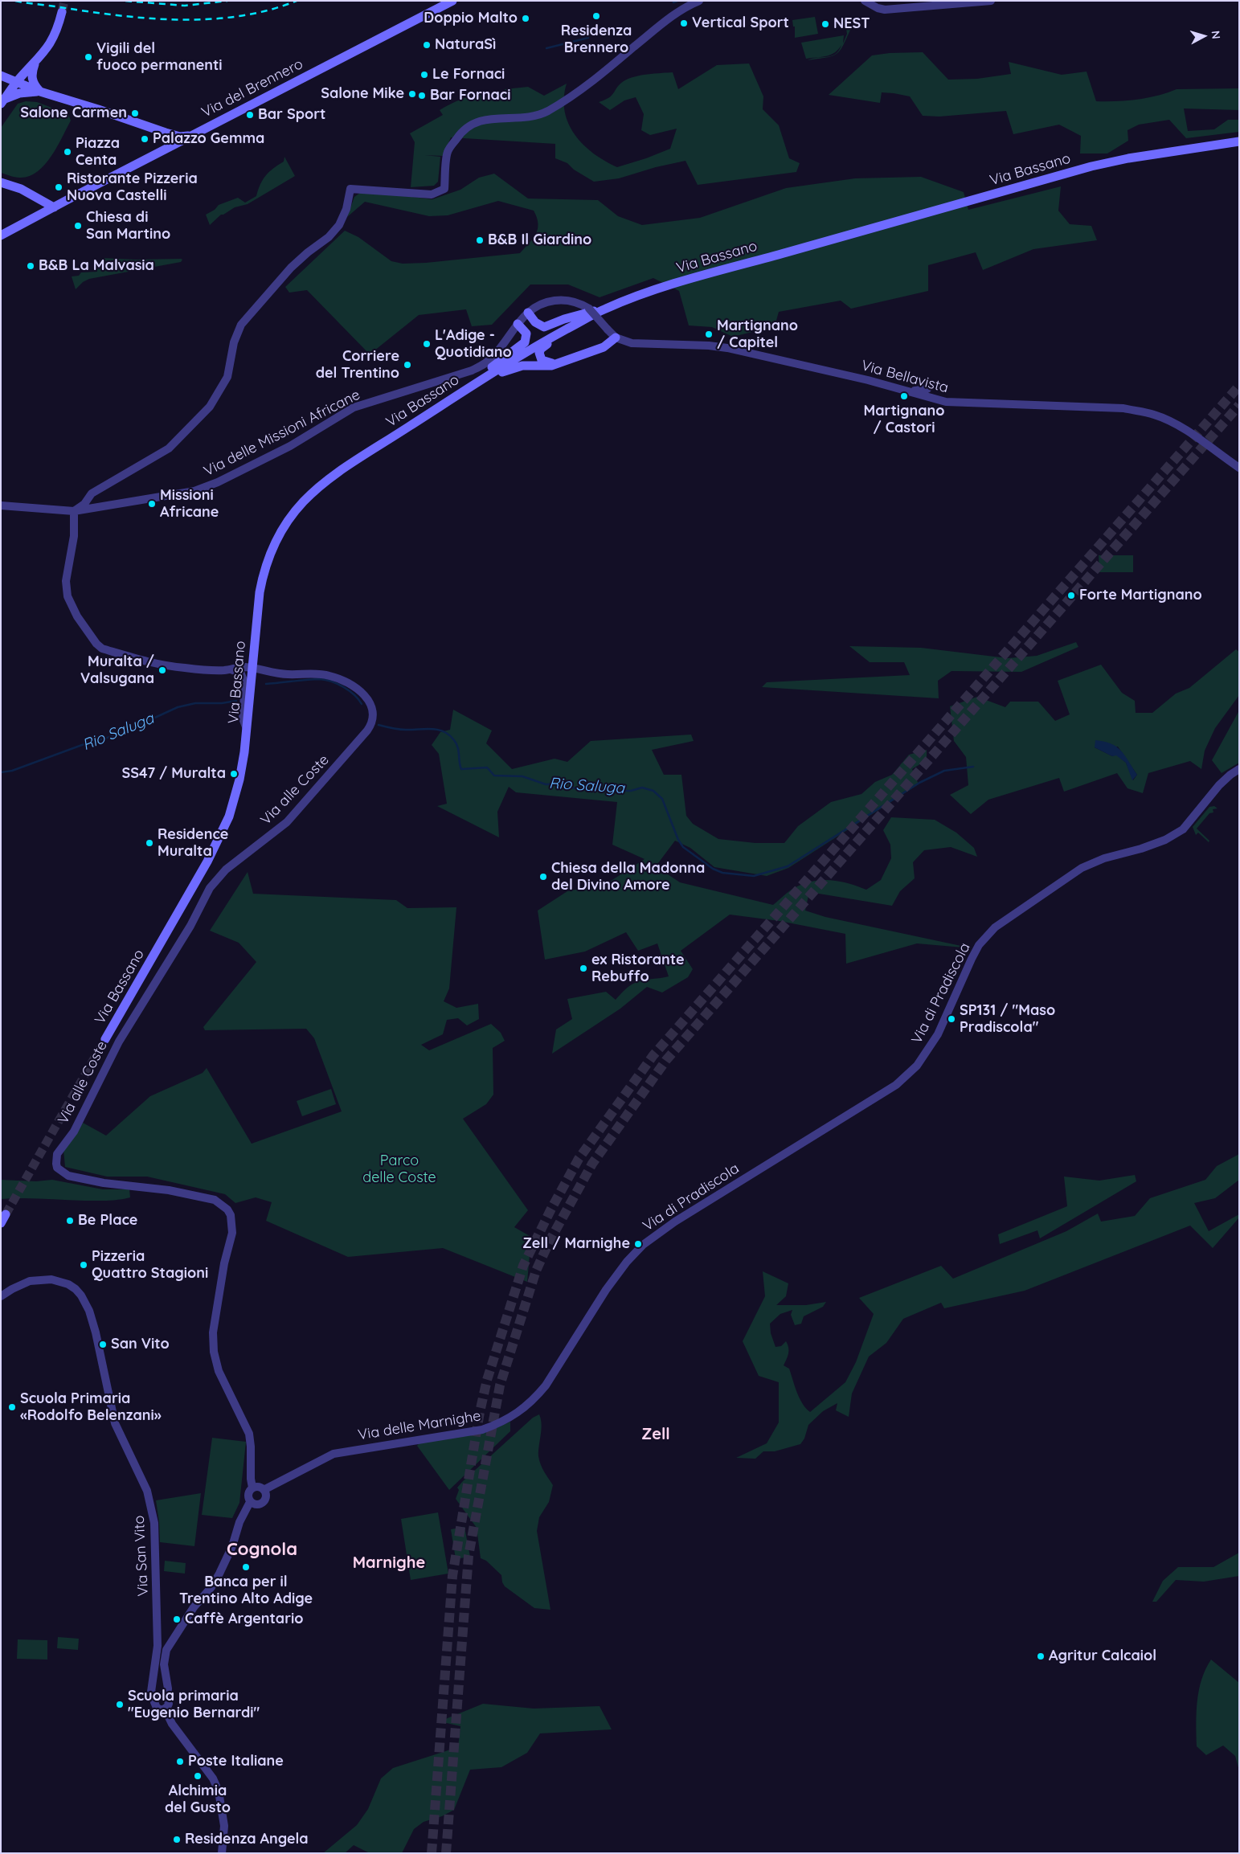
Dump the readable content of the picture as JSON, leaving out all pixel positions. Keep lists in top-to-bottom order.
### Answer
{
  "streets": {
    "main road": ["Via del Brennero", "Via Bassano"],
    "street": [
      "Via Bellavista",
      "Via delle Missioni Africane",
      "Via alle Coste",
      "Via di Pradiscola",
      "Via delle Marnighe",
      "Via San Vito"
    ]
  },
  "crossings": [
    ["Via Bassano", "Via alle Coste"],
    ["Via Bellavista", "Via delle Missioni Africane"],
    ["Via alle Coste", "Via delle Marnighe"],
    ["Via di Pradiscola", "Via delle Marnighe"]
  ],
  "districts": ["Zell", "Cognola", "Marnighe"],
  "water": ["Rio Saluga"],
  "parks": ["Parco delle Coste"],
  "places": [
    "Residenza Brennero",
    "Doppio Malto",
    "Vertical Sport",
    "NEST",
    "NaturaSì",
    "Vigili del fuoco permanenti",
    "Le Fornaci",
    "Salone Mike",
    "Bar Fornaci",
    "Salone Carmen",
    "Bar Sport",
    "Palazzo Gemma",
    "Piazza Centa",
    "Ristorante Pizzeria Nuova Castelli",
    "Chiesa di San Martino",
    "B&B Il Giardino",
    "B&B La Malvasia",
    "Martignano / Capitel",
    "L'Adige - Quotidiano",
    "Corriere del Trentino",
    "Martignano / Castori",
    "Missioni Africane",
    "Forte Martignano",
    "Muralta / Valsugana",
    "SS47 / Muralta",
    "Residence Muralta",
    "Chiesa della Madonna del Divino Amore",
    "ex Ristorante Rebuffo",
    "SP131 / \"Maso Pradiscola\"",
    "Be Place",
    "Zell / Marnighe",
    "Pizzeria Quattro Stagioni",
    "San Vito",
    "Scuola Primaria «Rodolfo Belenzani»",
    "Banca per il Trentino Alto Adige",
    "Caffè Argentario",
    "Agritur Calcaiol",
    "Scuola primaria \"Eugenio Bernardi\"",
    "Poste Italiane",
    "Alchimia del Gusto",
    "Residenza Angela"
  ],
  "north": "right"
}
